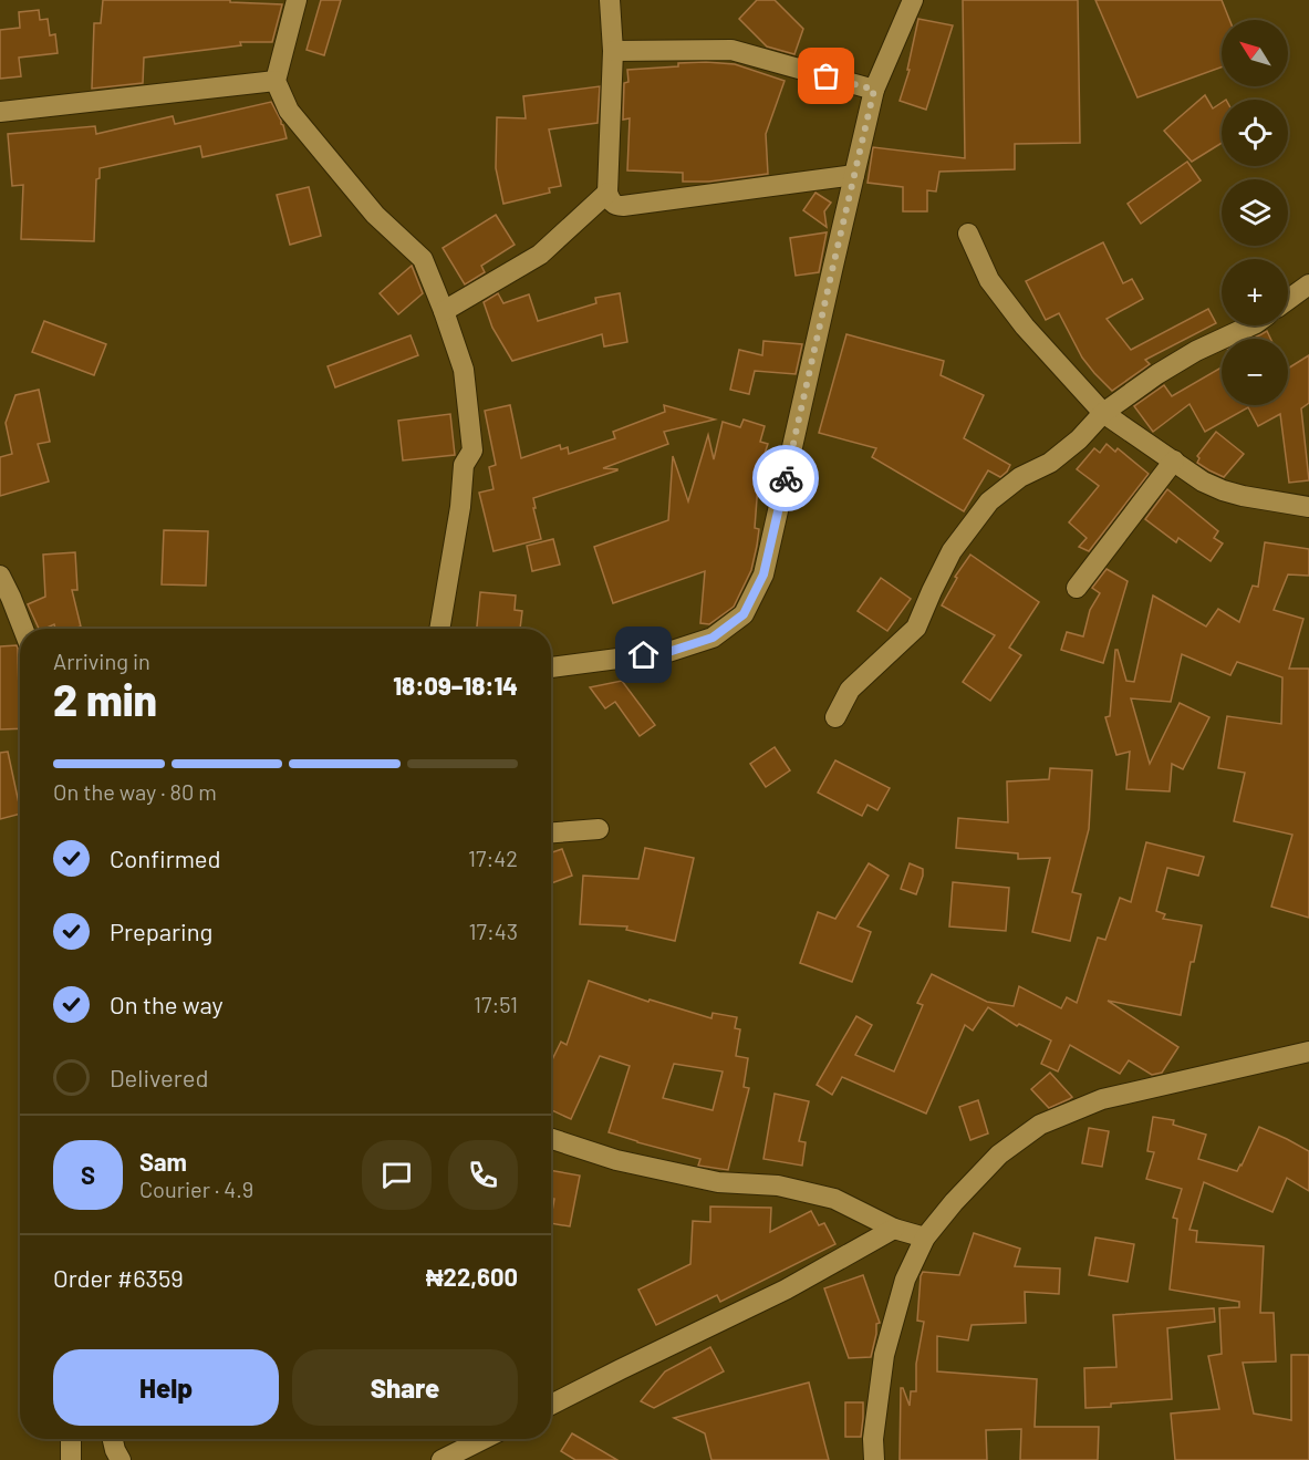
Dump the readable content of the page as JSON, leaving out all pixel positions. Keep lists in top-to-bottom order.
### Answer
{
  "north": "top left",
  "page": {
    "map_buttons": ["+", "−"],
    "heading": ["2 min", "Arriving in", "18:09–18:14"],
    "panel": [
      "Sam",
      "Courier · 4.9",
      "Order #6359",
      "₦22,600"
    ],
    "bar": "On the way · 80 m",
    "list": [
      ["Confirmed", "17:42"],
      ["Preparing", "17:43"],
      ["On the way", "17:51"],
      "Delivered"
    ],
    "round": "S",
    "buttons": ["Help", "Share"]
  }
}
